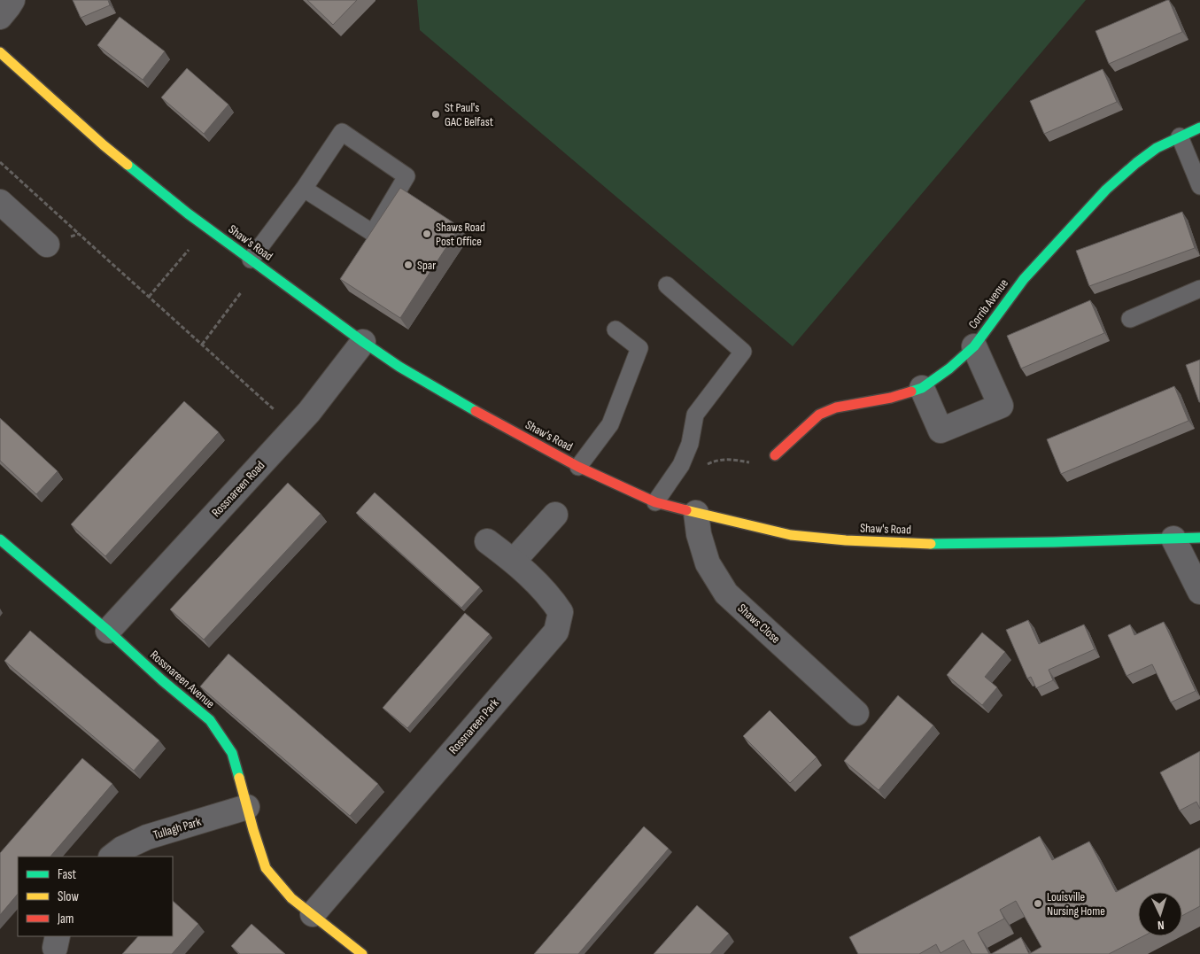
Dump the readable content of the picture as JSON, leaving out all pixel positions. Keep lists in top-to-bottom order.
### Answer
{
  "streets": {
    "street": [
      "Shaw's Road",
      "Corrib Avenue",
      "Rossnareen Road",
      "Shaws Close",
      "Rossnareen Avenue",
      "Rossnareen Park",
      "Tullagh Park"
    ]
  },
  "crossings": [
    ["Shaw's Road", "Rossnareen Road"],
    ["Shaw's Road", "Shaws Close"],
    ["Rossnareen Road", "Rossnareen Avenue"],
    ["Rossnareen Avenue", "Rossnareen Park"],
    ["Rossnareen Avenue", "Tullagh Park"]
  ],
  "places": [
    "St Paul's GAC Belfast",
    "Shaws Road Post Office",
    "Spar",
    "Louisville Nursing Home"
  ],
  "legend": ["Fast", "Slow", "Jam"],
  "north": "bottom"
}
